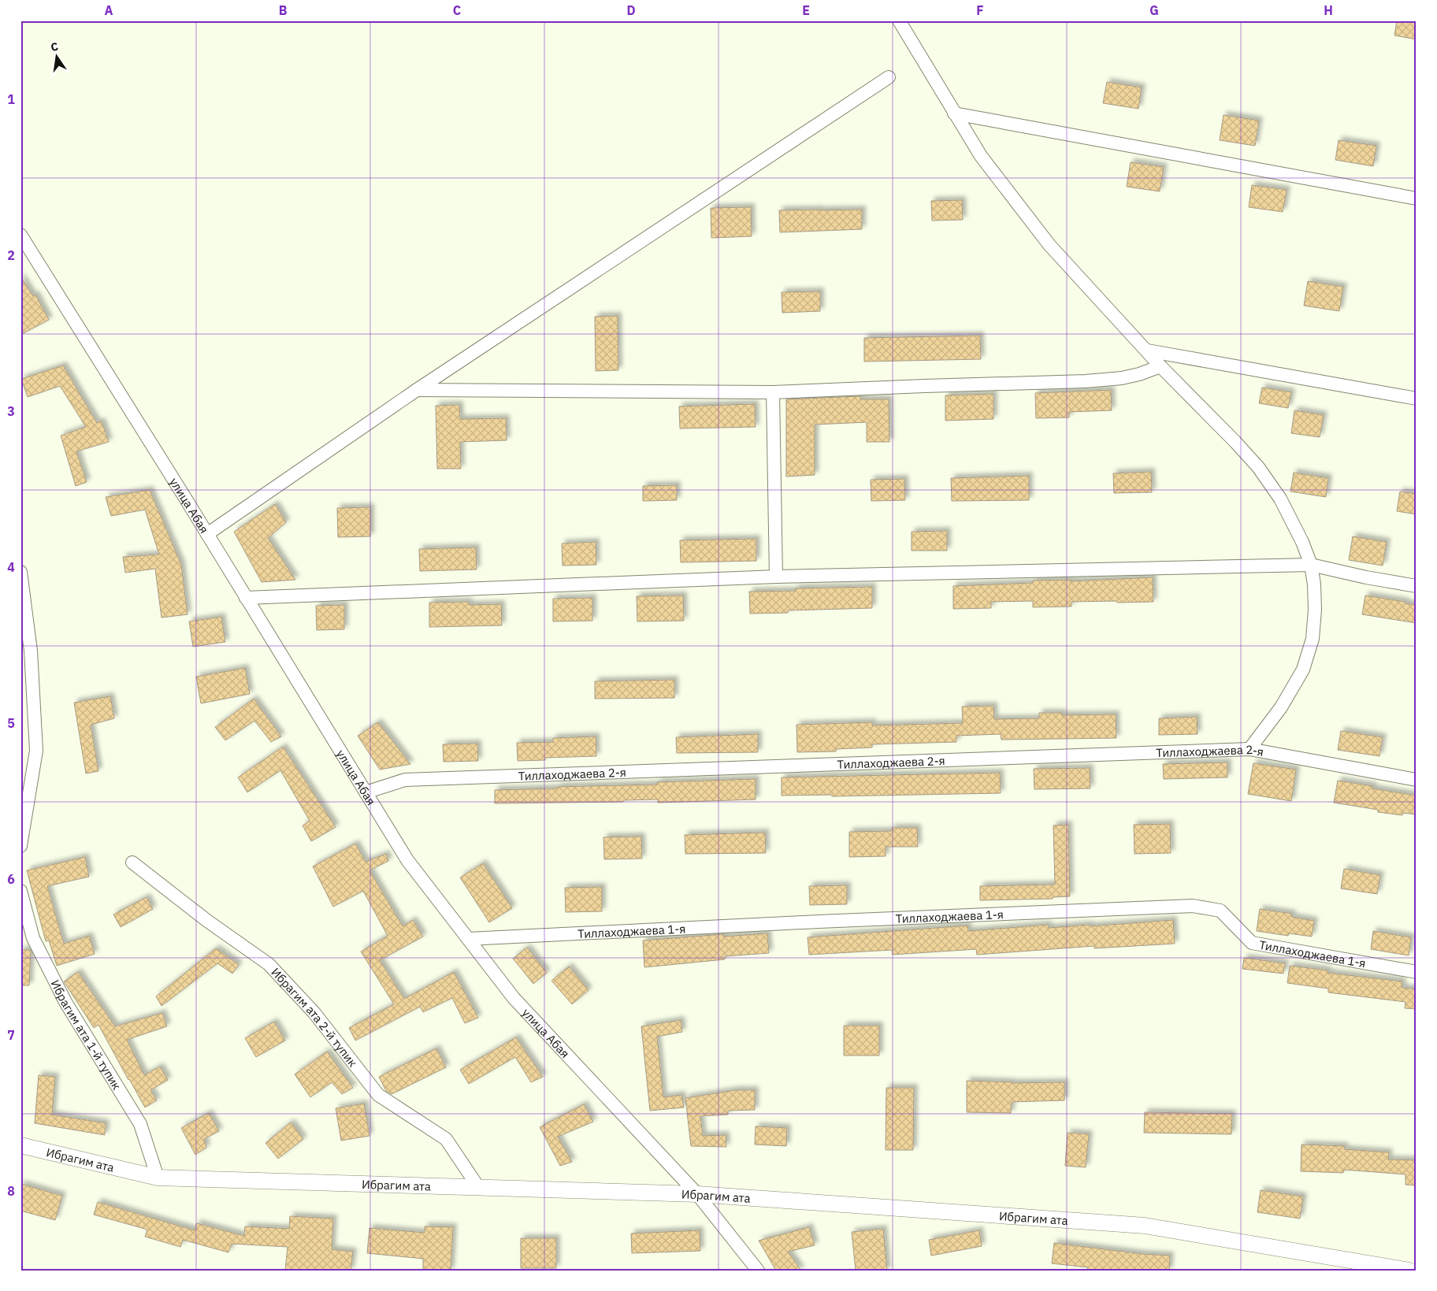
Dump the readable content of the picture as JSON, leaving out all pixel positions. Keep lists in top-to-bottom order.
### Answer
{
  "streets": {
    "street": [
      "улица Абая",
      "Тиллаходжаева 2-я",
      "Тиллаходжаева 1-я",
      "Ибрагим ата 2-й тупик",
      "Ибрагим ата 1-й тупик",
      "Ибрагим ата"
    ]
  },
  "crossings": [
    ["улица Абая", "Тиллаходжаева 2-я"],
    ["улица Абая", "Тиллаходжаева 1-я"],
    ["улица Абая", "Ибрагим ата"],
    ["Ибрагим ата 2-й тупик", "Ибрагим ата"],
    ["Ибрагим ата 1-й тупик", "Ибрагим ата"]
  ],
  "north": "top",
  "grid": {
    "columns": [
      "A",
      "B",
      "C",
      "D",
      "E",
      "F",
      "G",
      "H"
    ],
    "rows": [
      "1",
      "2",
      "3",
      "4",
      "5",
      "6",
      "7",
      "8"
    ]
  }
}
